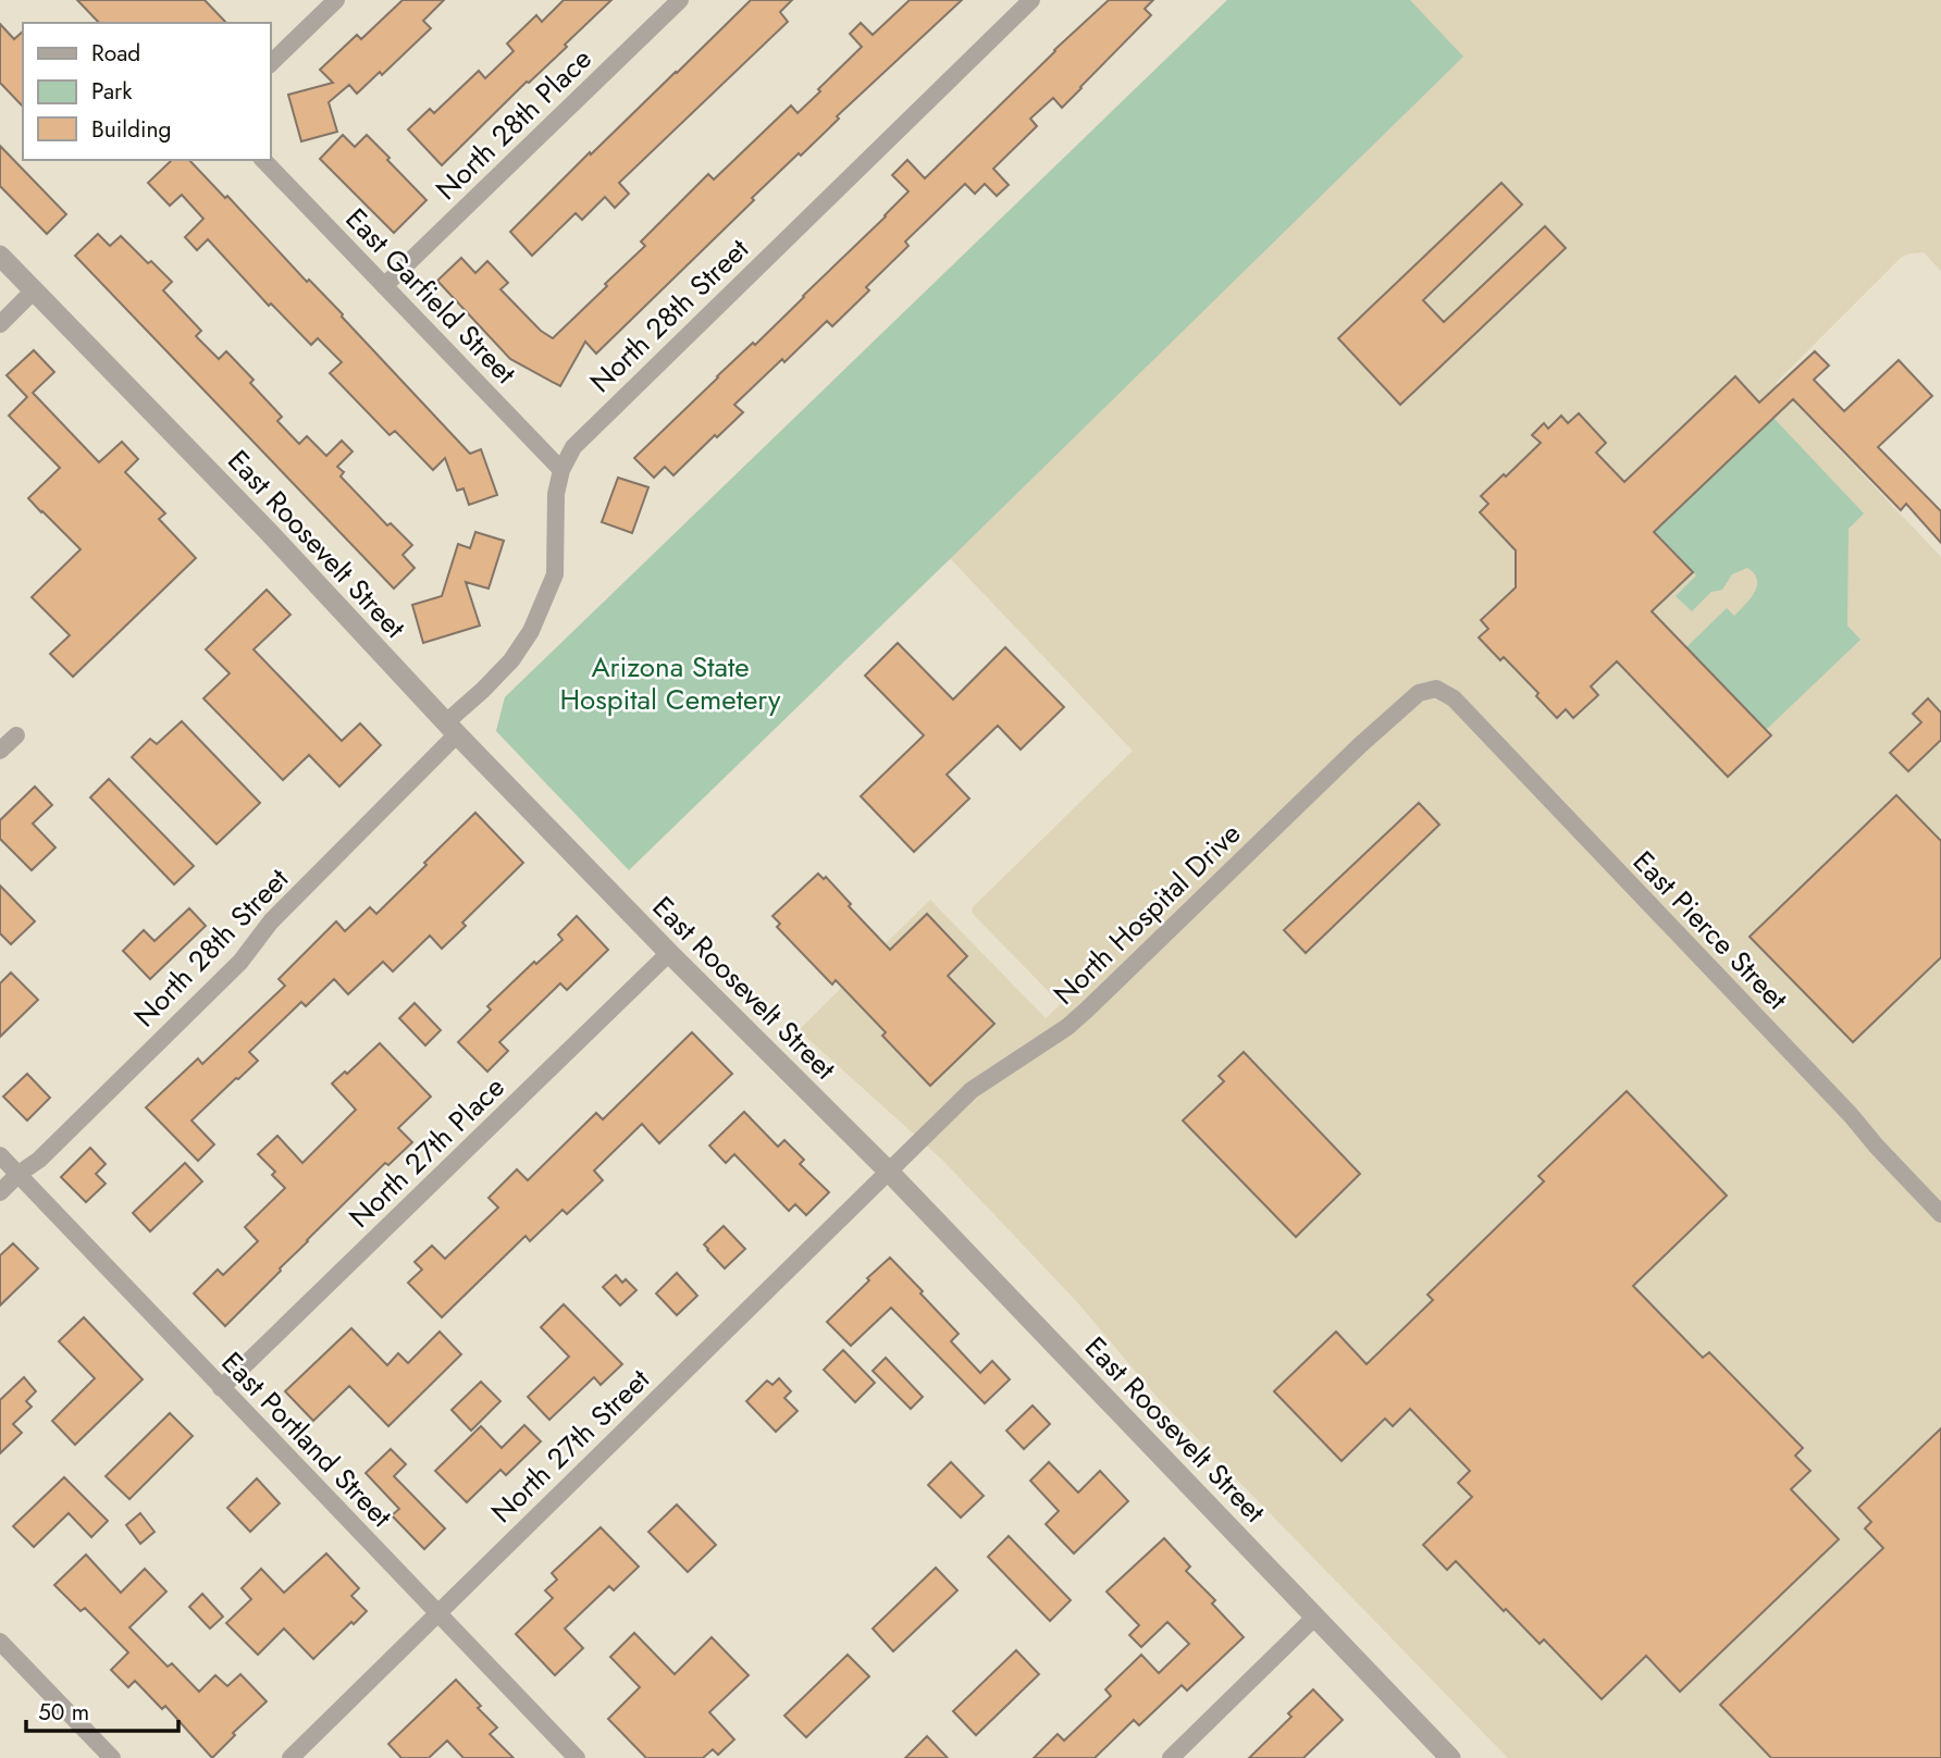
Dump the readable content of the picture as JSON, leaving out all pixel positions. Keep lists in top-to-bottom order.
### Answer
{
  "streets": {
    "street": [
      "North 28th Place",
      "East Garfield Street",
      "North 28th Street",
      "East Roosevelt Street",
      "North Hospital Drive",
      "East Pierce Street",
      "North 27th Place",
      "East Portland Street",
      "North 27th Street"
    ]
  },
  "crossings": [
    ["North 28th Place", "East Garfield Street"],
    ["East Garfield Street", "North 28th Street"],
    ["North 28th Street", "East Roosevelt Street"],
    ["North 28th Street", "East Portland Street"],
    ["East Roosevelt Street", "North Hospital Drive"],
    ["East Roosevelt Street", "North 27th Place"],
    ["East Roosevelt Street", "North 27th Street"],
    ["North Hospital Drive", "East Pierce Street"],
    ["North Hospital Drive", "North 27th Street"],
    ["North 27th Place", "East Portland Street"],
    ["East Portland Street", "North 27th Street"]
  ],
  "parks": ["Arizona State Hospital Cemetery"],
  "legend": ["Road", "Park", "Building"],
  "scale_bar": "50 m"
}
